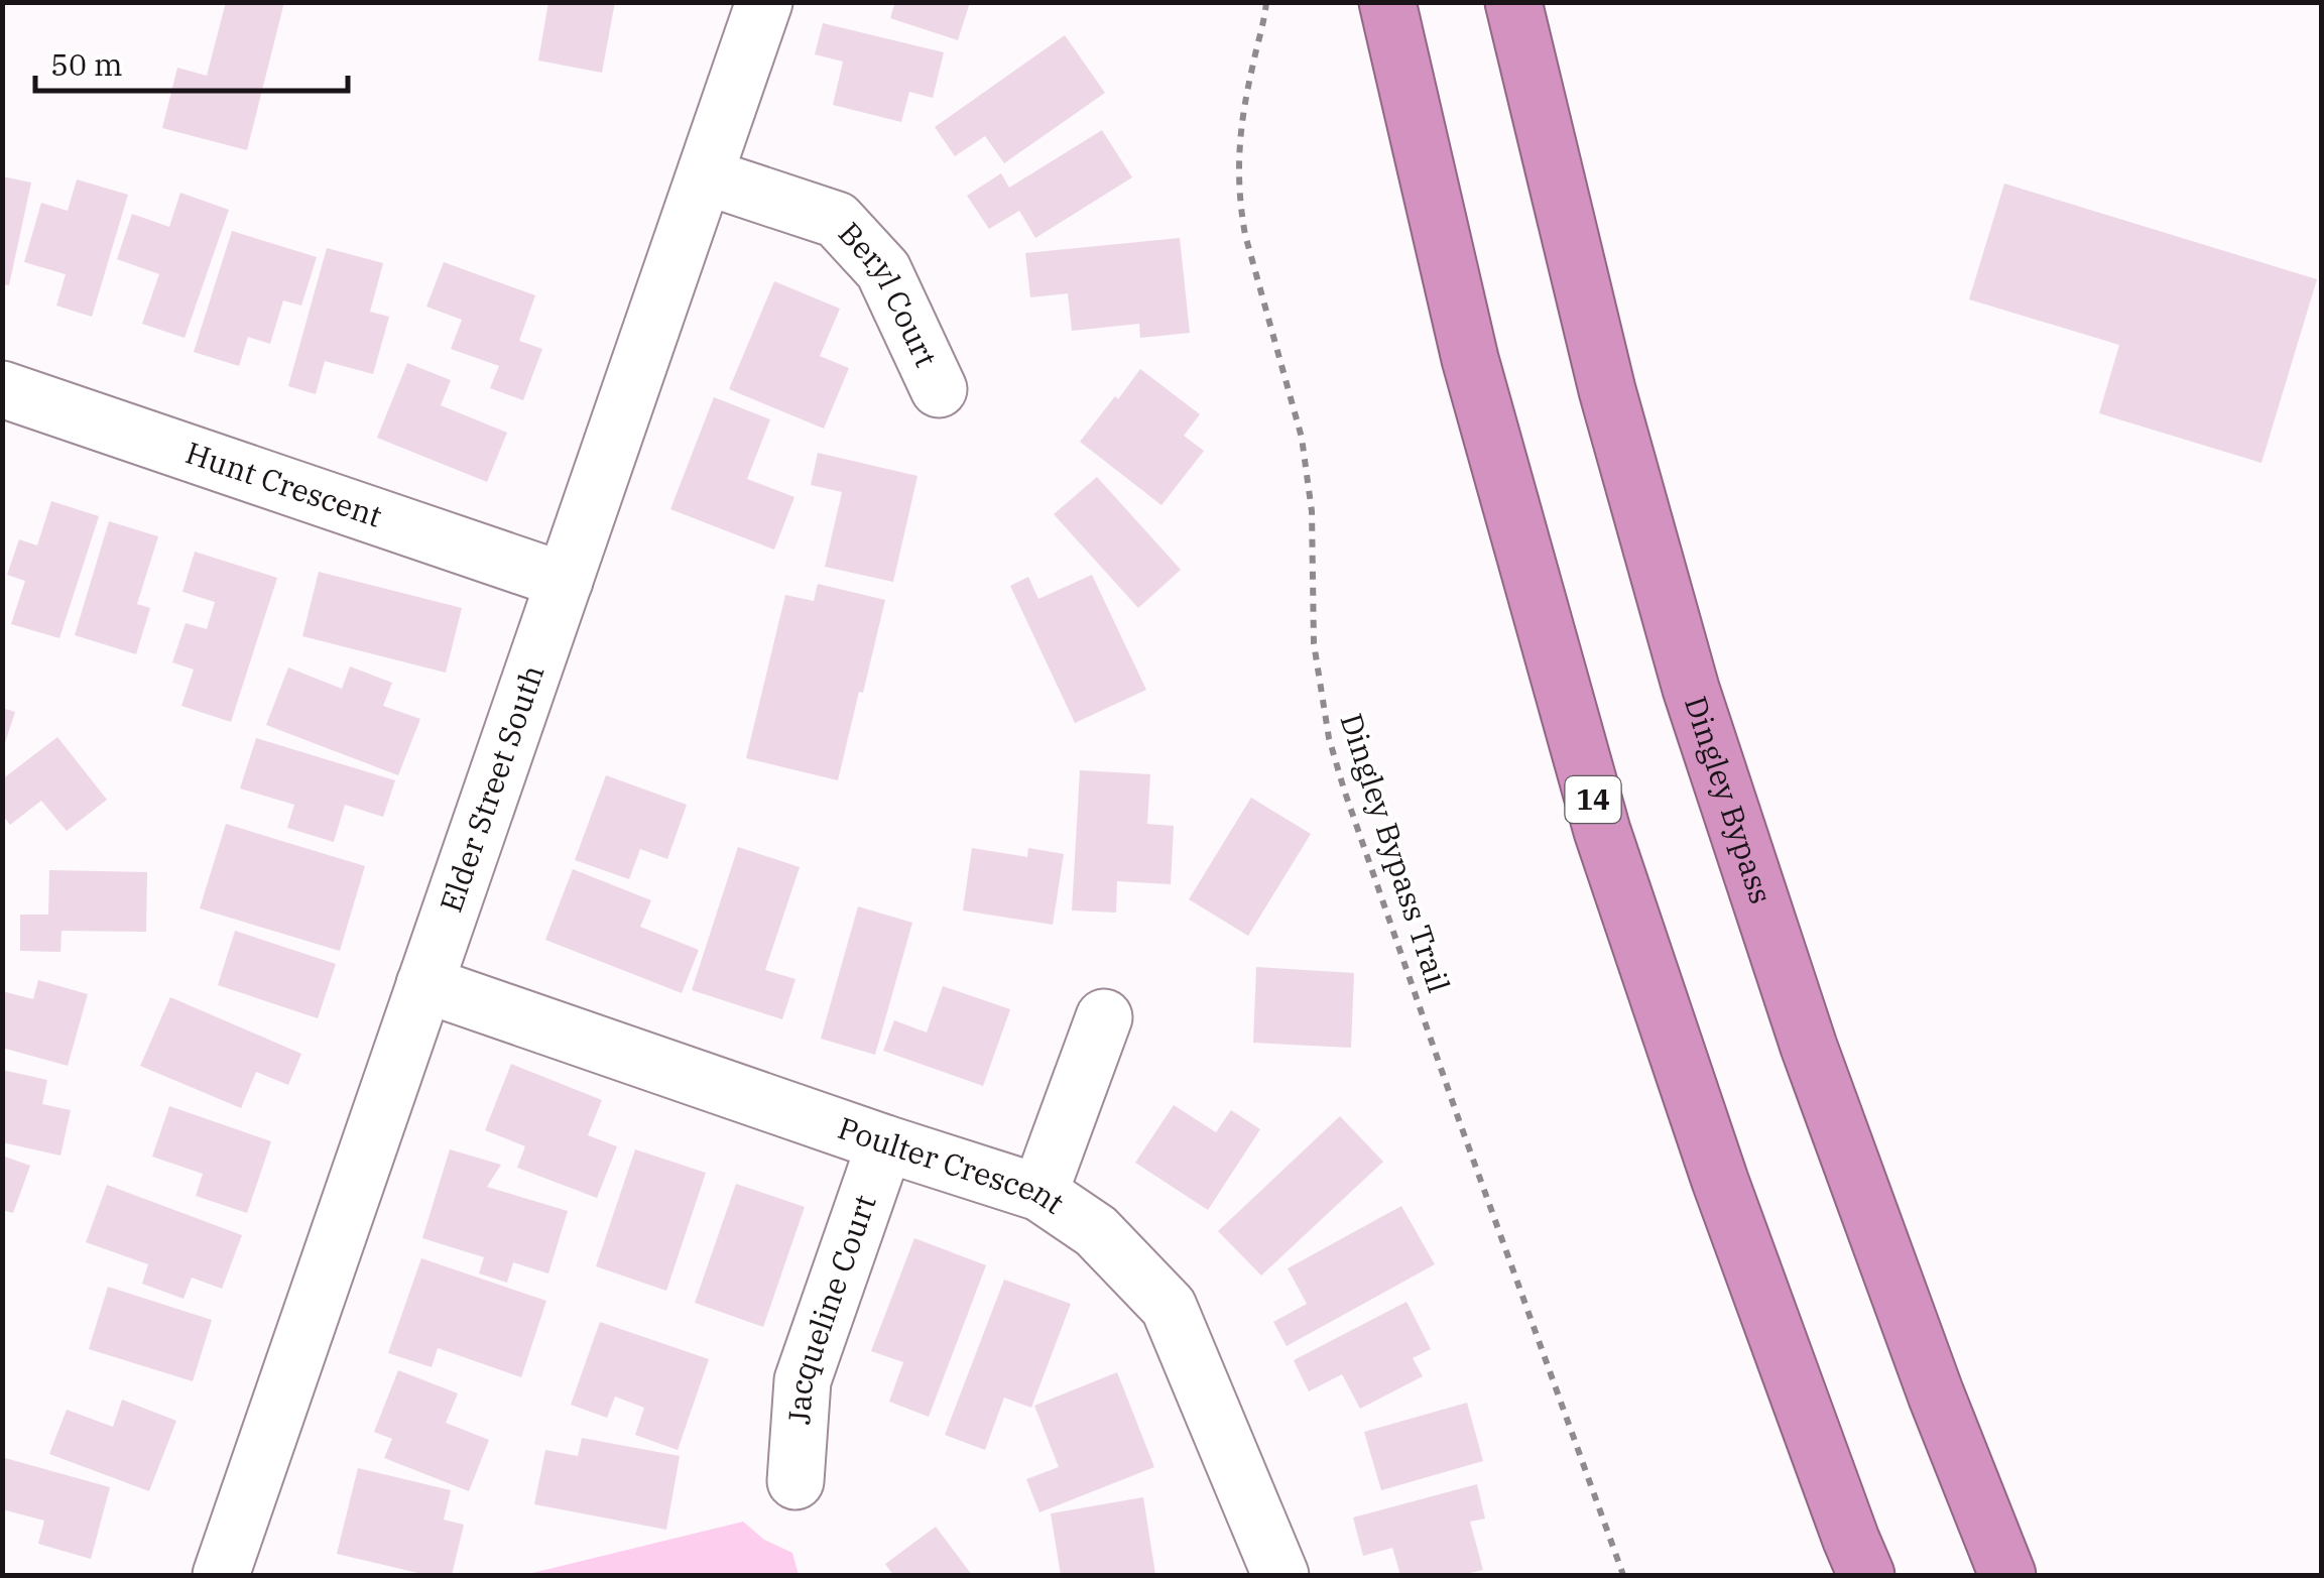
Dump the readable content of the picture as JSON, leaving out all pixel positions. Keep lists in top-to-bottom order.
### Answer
{
  "streets": {
    "highway": ["14", "Dingley Bypass"],
    "street": [
      "Beryl Court",
      "Hunt Crescent",
      "Elder Street South",
      "Poulter Crescent",
      "Jacqueline Court"
    ],
    "path": ["Dingley Bypass Trail"]
  },
  "crossings": [
    ["Beryl Court", "Elder Street South"],
    ["Hunt Crescent", "Elder Street South"],
    ["Elder Street South", "Poulter Crescent"],
    ["Poulter Crescent", "Jacqueline Court"]
  ],
  "scale_bar": "50 m"
}
